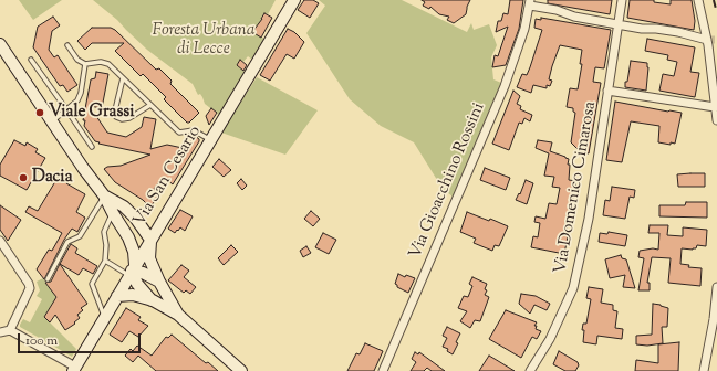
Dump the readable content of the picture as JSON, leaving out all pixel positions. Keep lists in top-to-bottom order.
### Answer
{
  "streets": {
    "main road": ["Via San Cesario"],
    "street": ["Via Gioacchino Rossini", "Via Domenico Cimarosa"]
  },
  "parks": ["Foresta Urbana di Lecce"],
  "places": ["Viale Grassi", "Dacia"],
  "scale_bar": "100 m"
}
